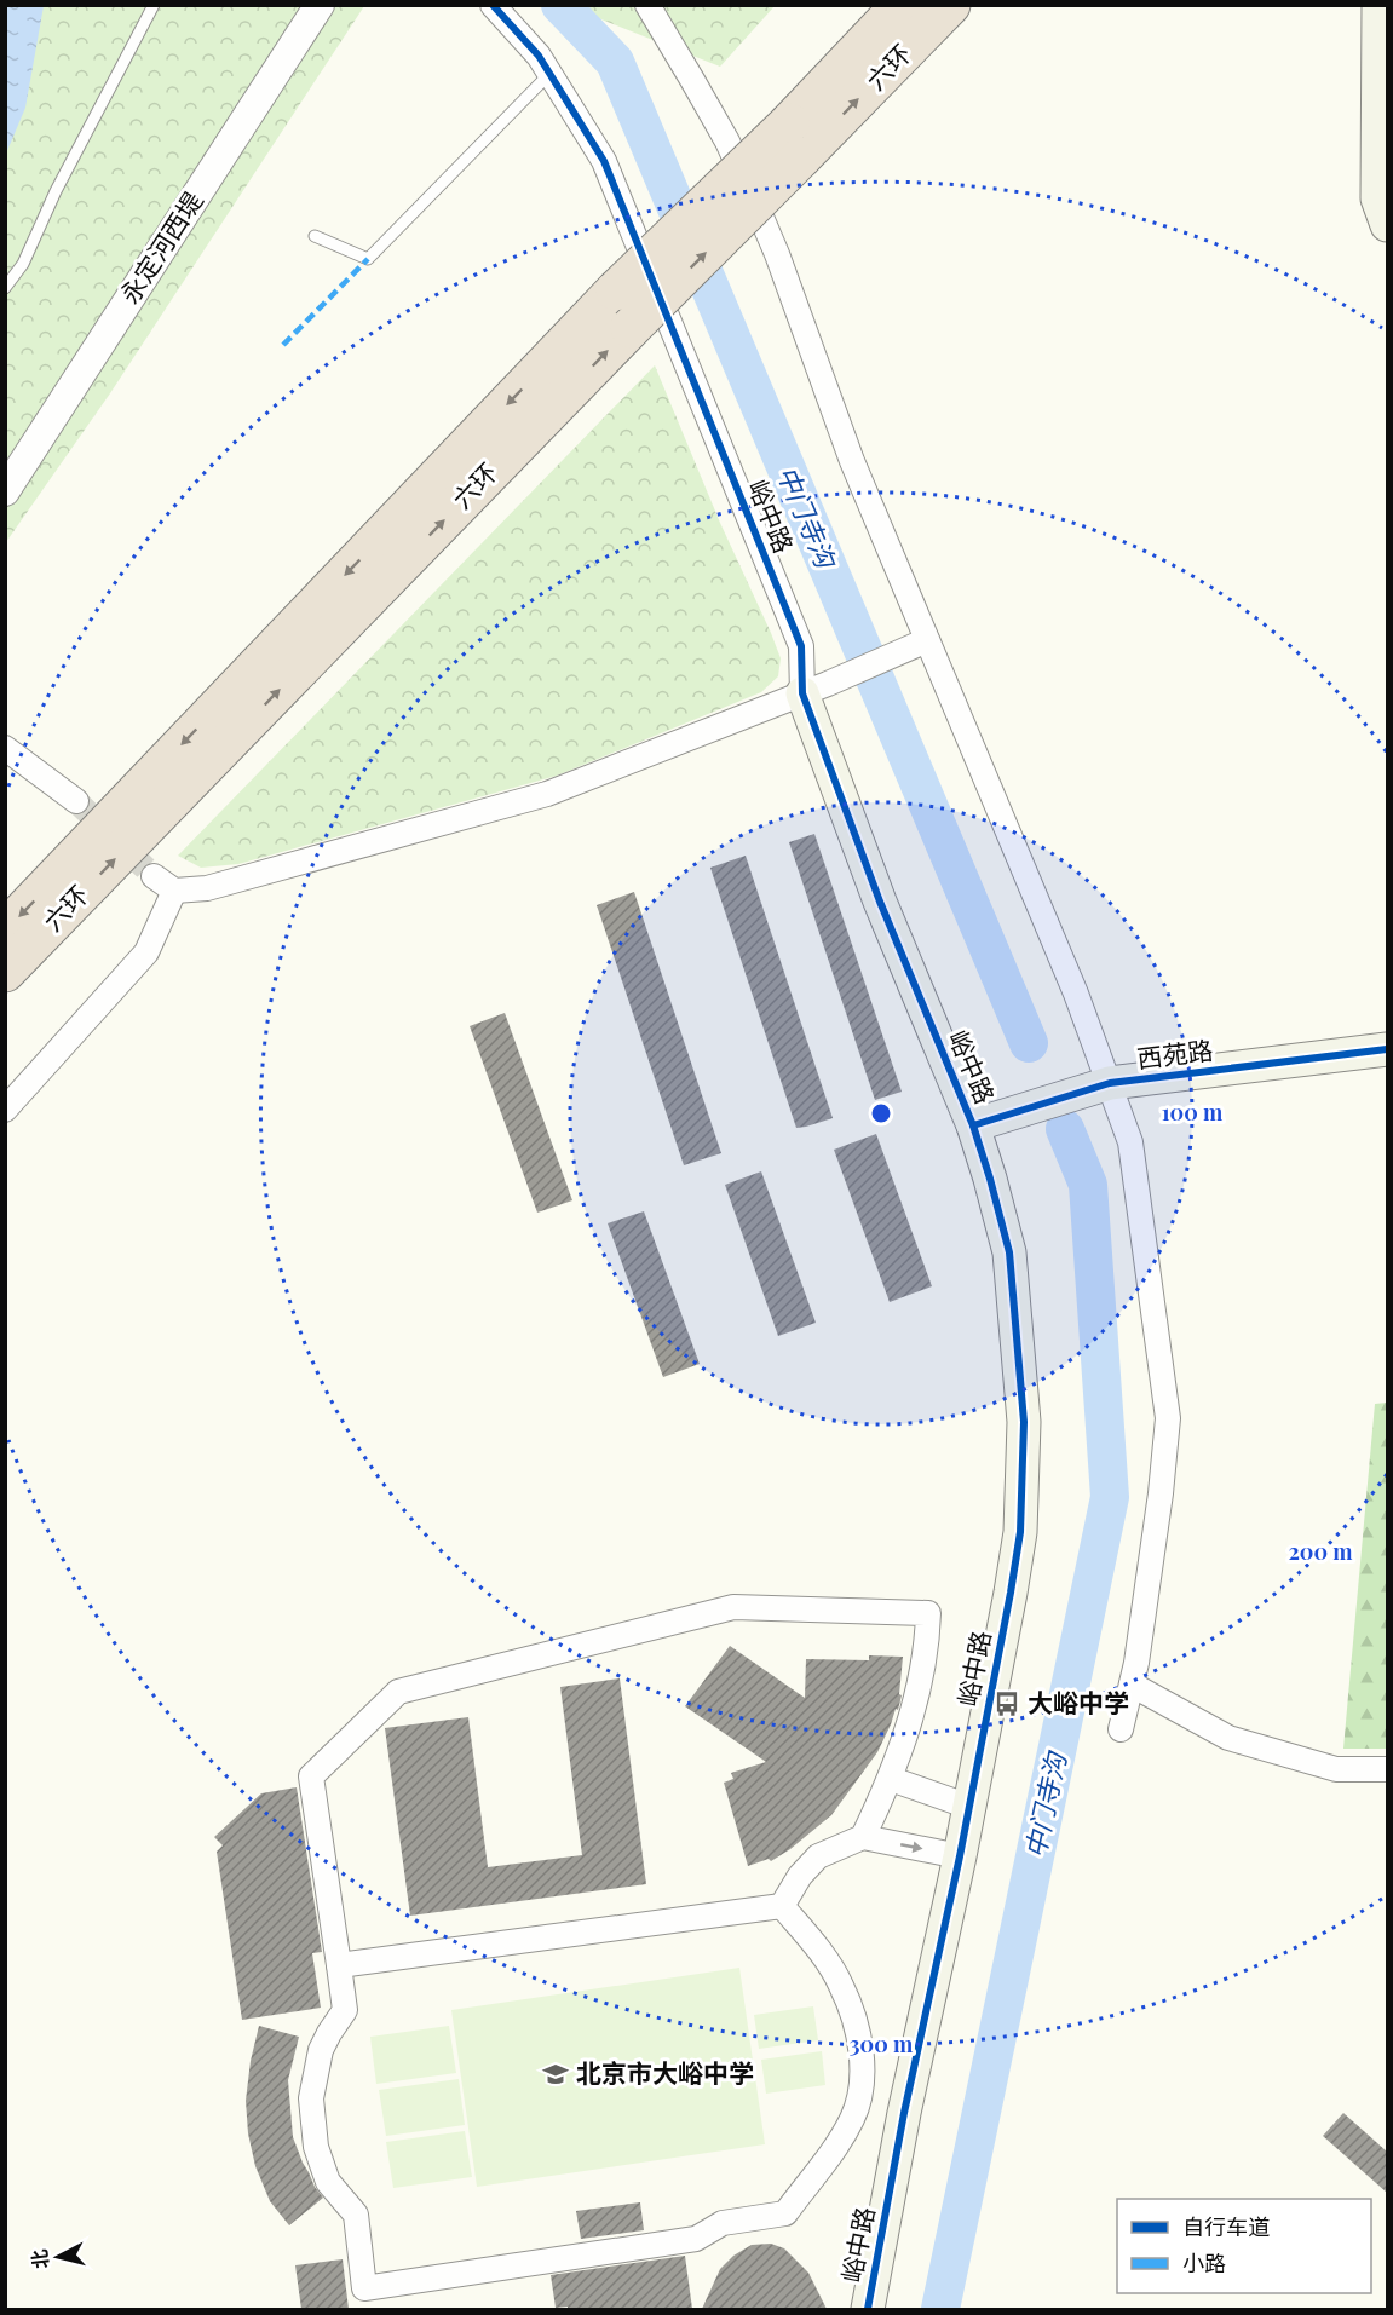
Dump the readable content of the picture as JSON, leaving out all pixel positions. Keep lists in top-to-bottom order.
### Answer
{
  "streets": {
    "highway": ["六环"],
    "main road": ["峪中路", "西苑路"],
    "street": ["永定河西堤"]
  },
  "crossings": [
    ["峪中路", "西苑路"]
  ],
  "water": ["中门寺沟"],
  "places": {
    "bus stop": ["大峪中学"],
    "school or university": ["北京市大峪中学"]
  },
  "legend": ["自行车道", "小路"],
  "north": "left",
  "rings": ["100 m", "200 m", "300 m"]
}
